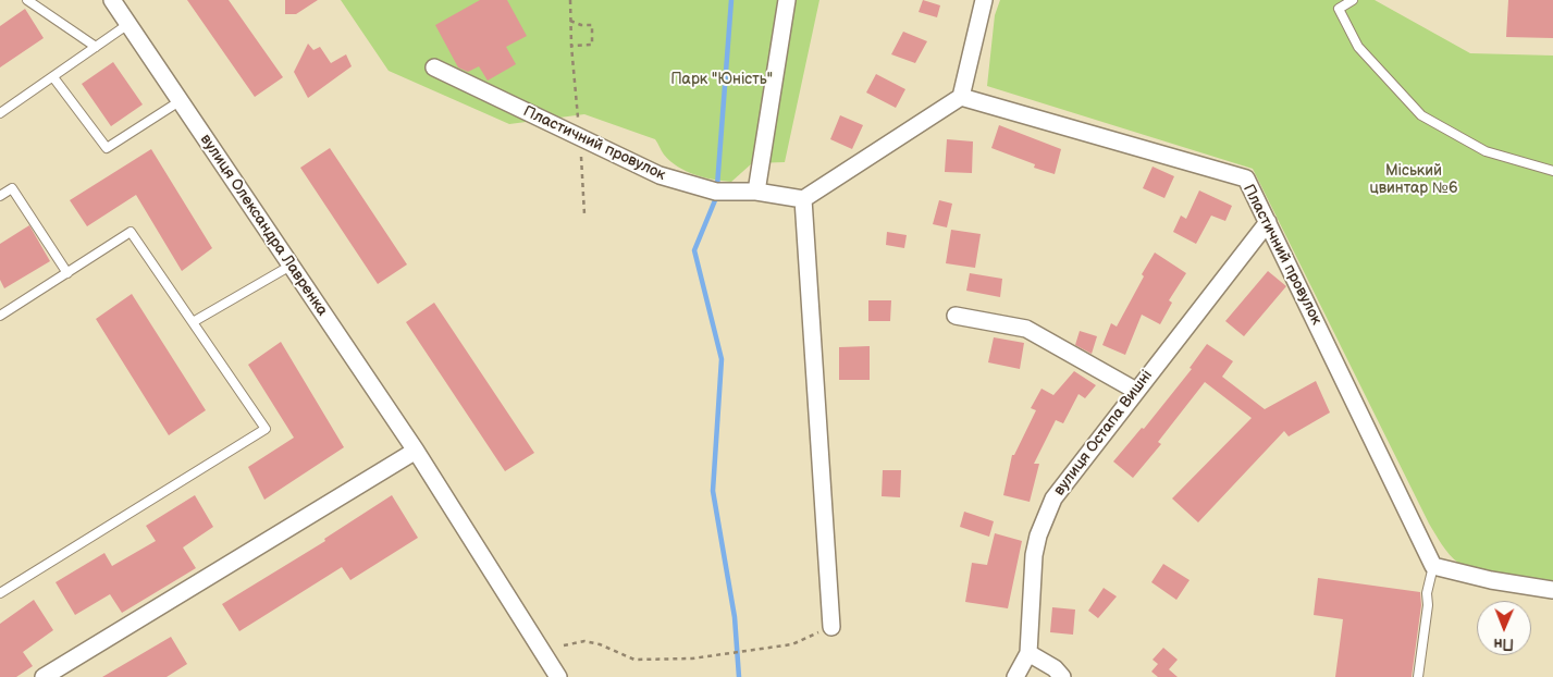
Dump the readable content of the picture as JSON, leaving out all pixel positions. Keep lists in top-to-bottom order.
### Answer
{
  "streets": {
    "street": ["Пластичний провулок", "вулиця Олександра Лавренка", "вулиця Остапа Вишні"]
  },
  "crossings": [
    ["Пластичний провулок", "вулиця Остапа Вишні"]
  ],
  "parks": ["Парк \"Юність\"", "Міський цвинтар №6"],
  "north": "bottom"
}
